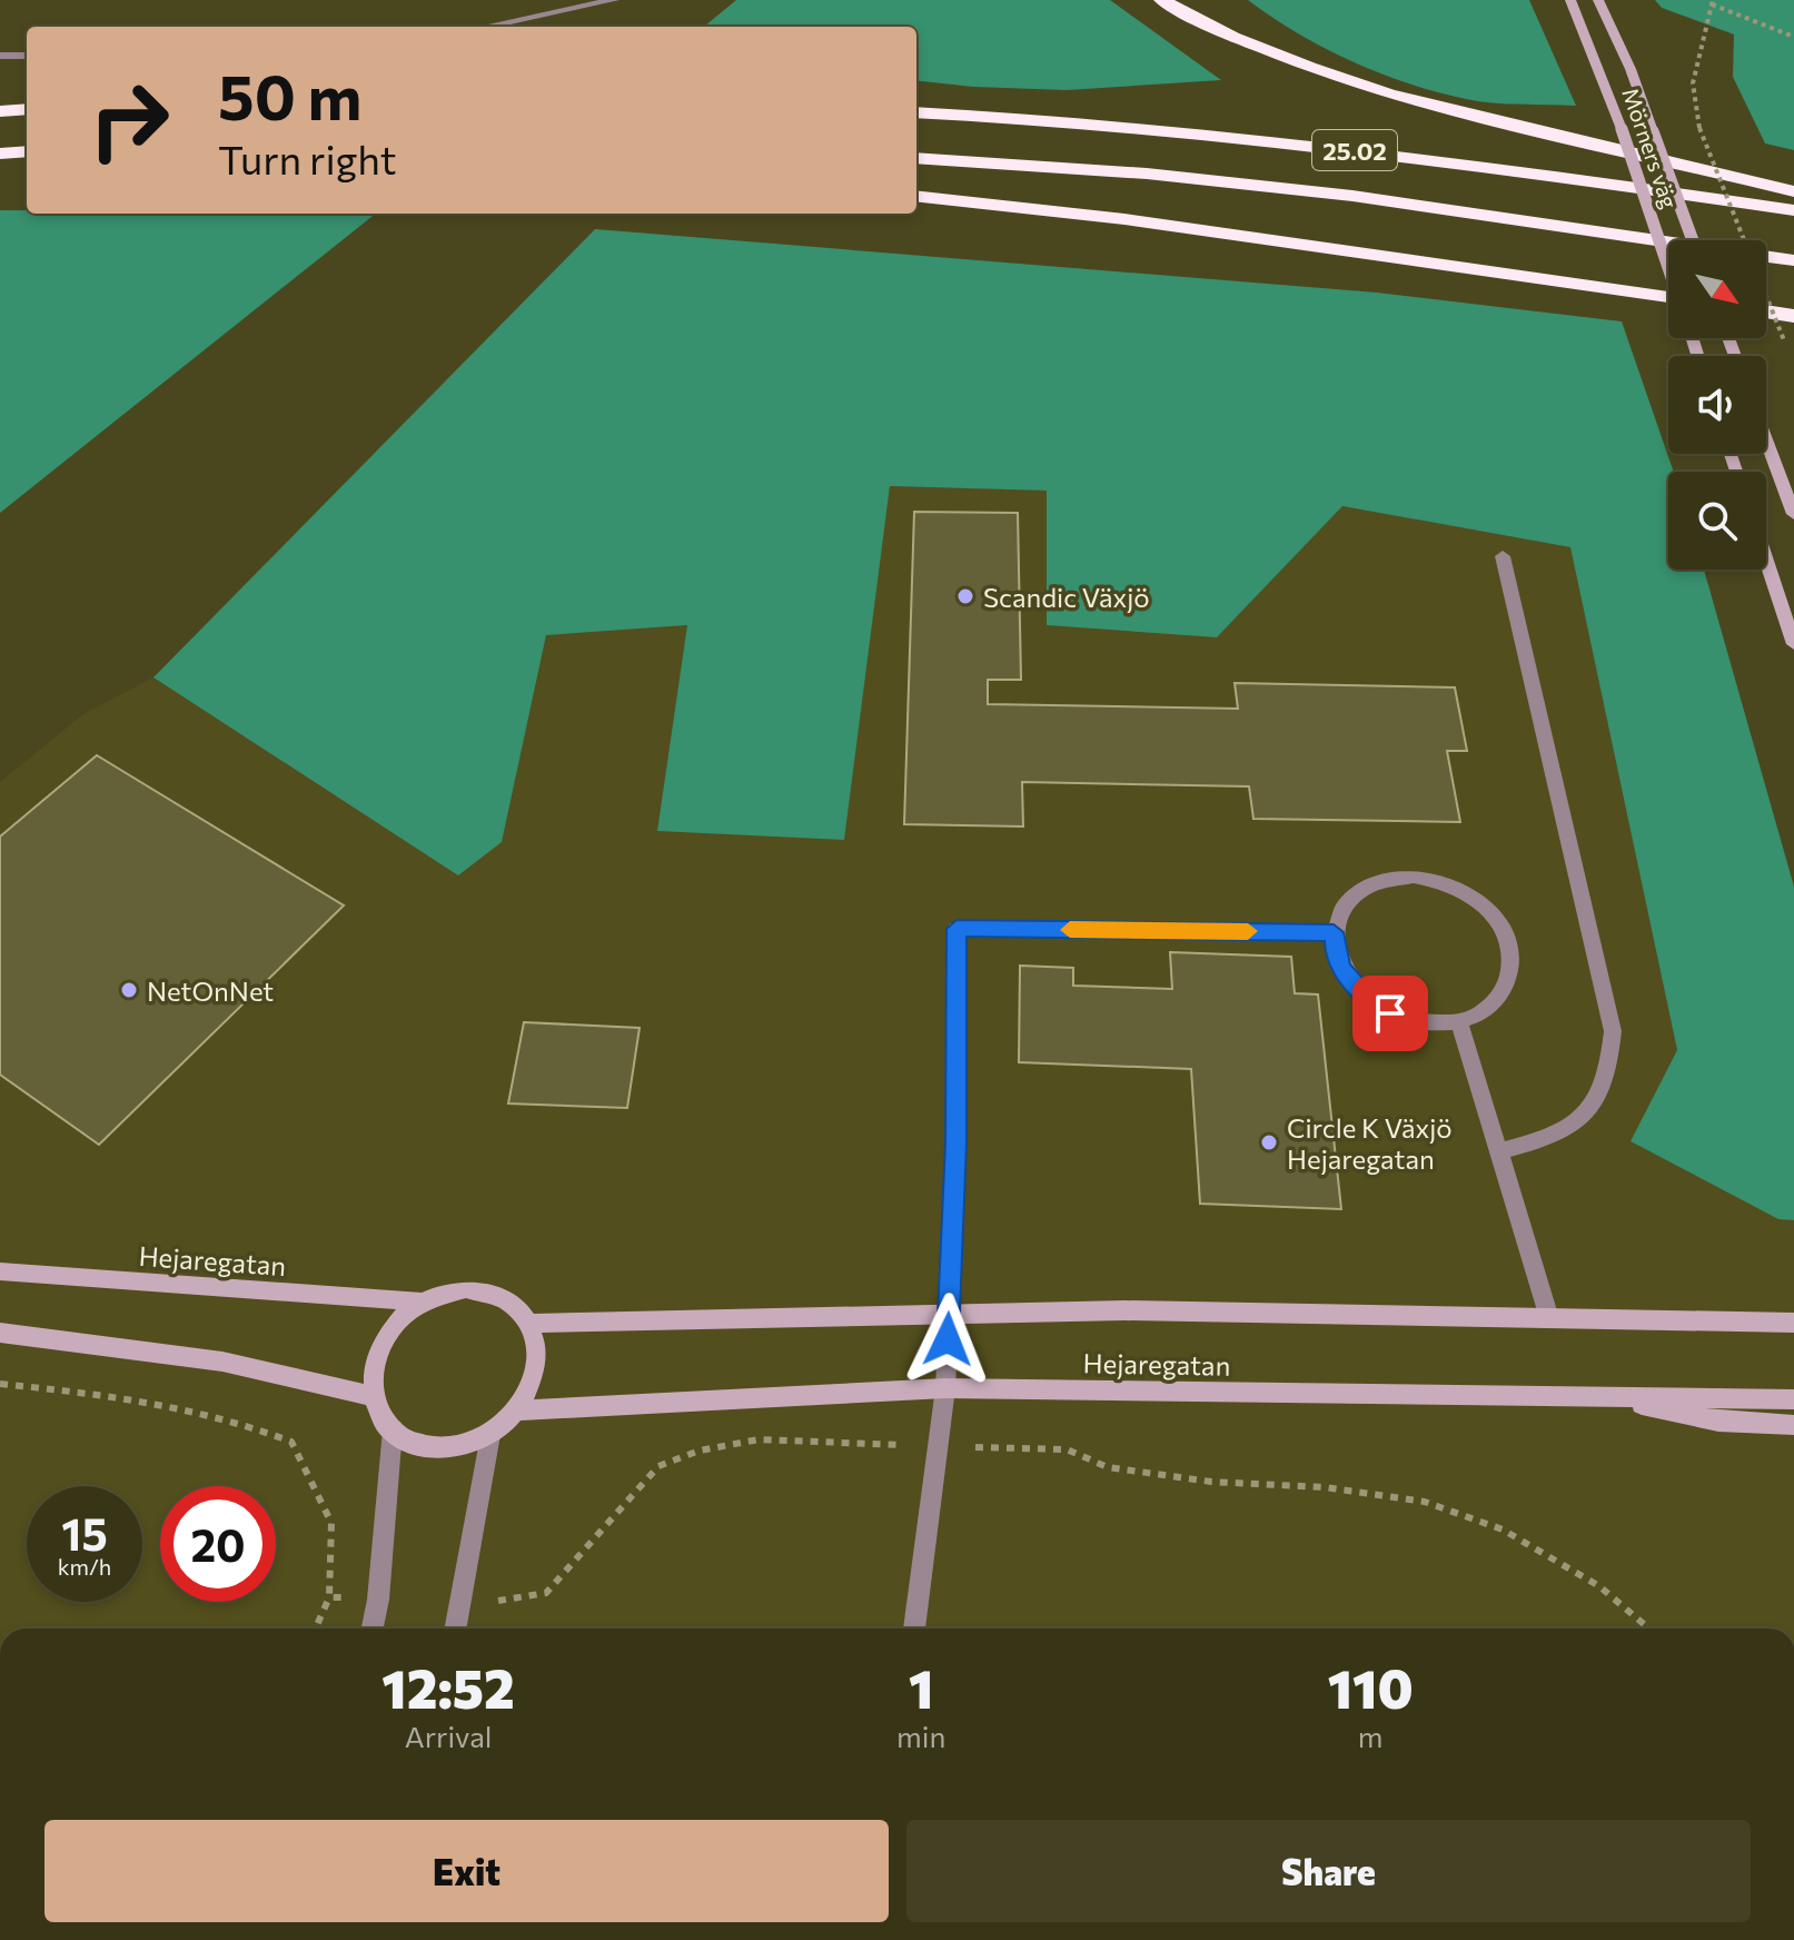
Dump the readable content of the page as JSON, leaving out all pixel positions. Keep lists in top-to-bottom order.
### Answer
{
  "streets": {
    "highway": ["25.02"],
    "street": ["Mörners väg", "Hejaregatan"]
  },
  "places": ["Scandic Växjö", "NetOnNet", "Circle K Växjö Hejaregatan"],
  "north": "bottom right",
  "page": {
    "turn": ["50 m", "Turn right"],
    "speed": "15 km/h",
    "limit": "20",
    "eta": [
      "12:52",
      "Arrival",
      "1",
      "min",
      "110",
      "m"
    ],
    "buttons": ["Exit", "Share"]
  }
}
